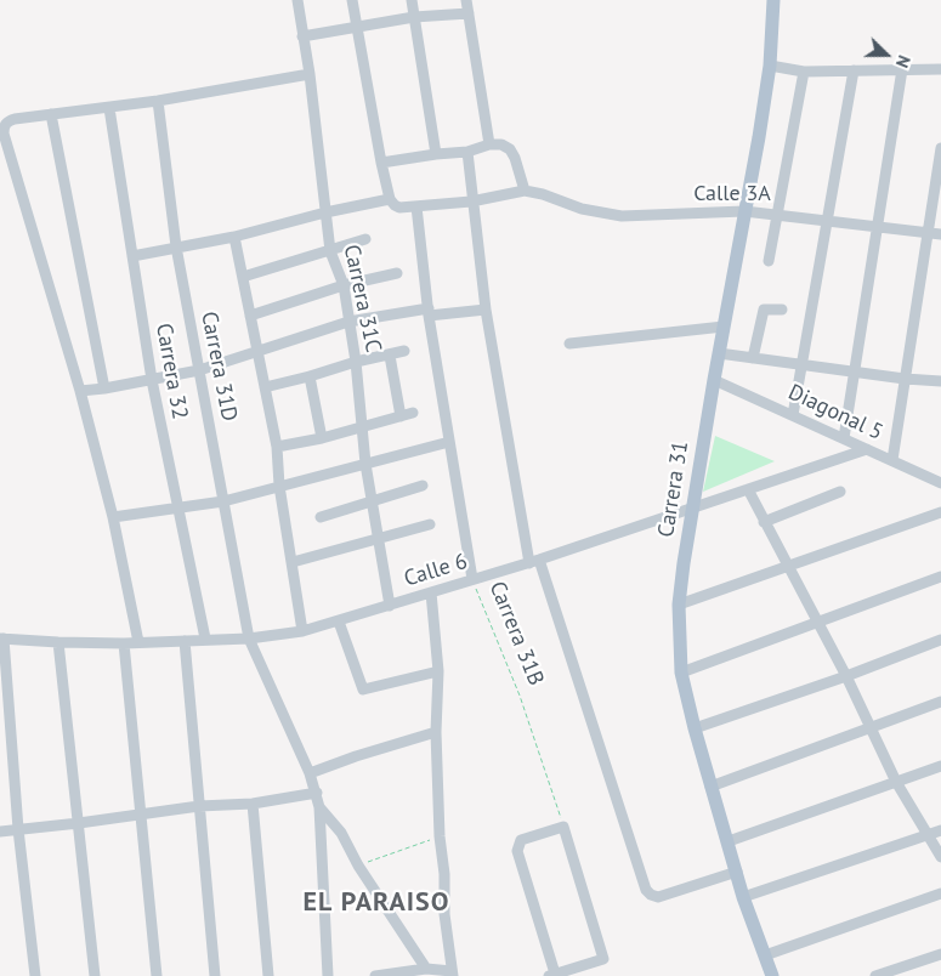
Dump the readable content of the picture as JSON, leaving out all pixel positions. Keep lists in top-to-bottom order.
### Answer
{
  "streets": {
    "main road": ["Carrera 31"],
    "street": [
      "Calle 3A",
      "Carrera 31C",
      "Carrera 31D",
      "Carrera 32",
      "Diagonal 5",
      "Calle 6",
      "Carrera 31B"
    ]
  },
  "crossings": [
    ["Calle 3A", "Carrera 31"],
    ["Carrera 31C", "Calle 6"],
    ["Carrera 31D", "Calle 6"],
    ["Carrera 32", "Calle 6"],
    ["Diagonal 5", "Carrera 31"],
    ["Diagonal 5", "Calle 6"],
    ["Carrera 31", "Calle 6"],
    ["Calle 6", "Carrera 31B"]
  ],
  "districts": ["EL PARAISO"],
  "north": "right"
}
